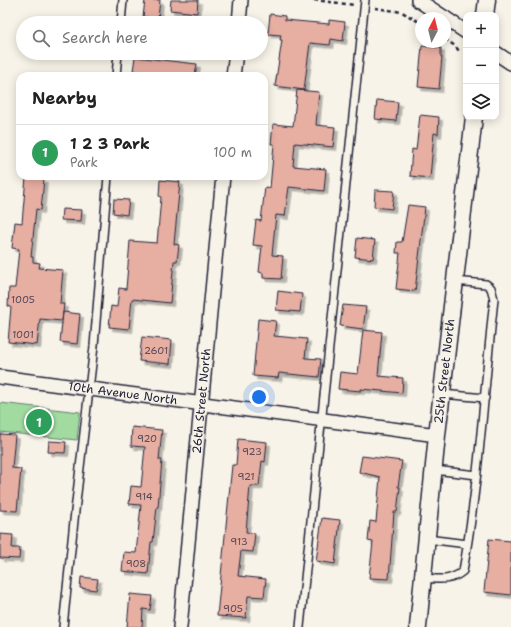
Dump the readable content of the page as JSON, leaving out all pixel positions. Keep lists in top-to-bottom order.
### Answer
{
  "streets": {
    "street": ["25th Street North", "10th Avenue North", "26th Street North"]
  },
  "crossings": [
    ["25th Street North", "10th Avenue North"],
    ["10th Avenue North", "26th Street North"]
  ],
  "house_numbers": [
    "1005",
    "1001",
    "2601",
    "920",
    "923",
    "921",
    "914",
    "913",
    "908",
    "905"
  ],
  "north": "top",
  "page": {
    "map_buttons": ["+", "−"],
    "search": "Search here",
    "heading": "Nearby",
    "list": [
      {
        "mark": "1",
        "name": "1 2 3 Park",
        "note": "Park",
        "value": "100 m"
      }
    ],
    "pins": "1"
  }
}
